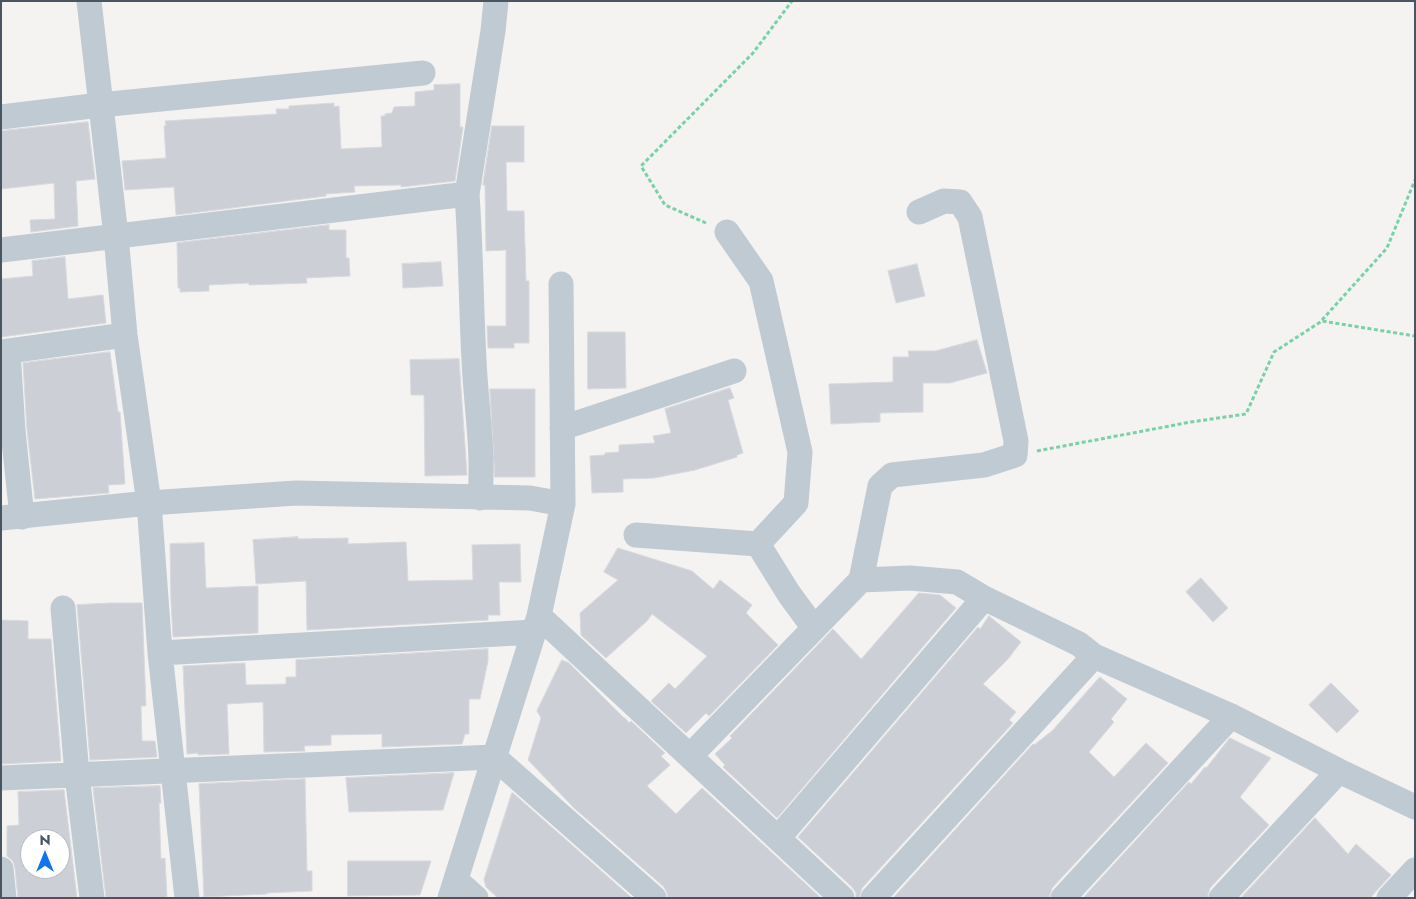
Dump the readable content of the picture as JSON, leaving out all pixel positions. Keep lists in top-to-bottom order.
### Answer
{
  "north": "top"
}
